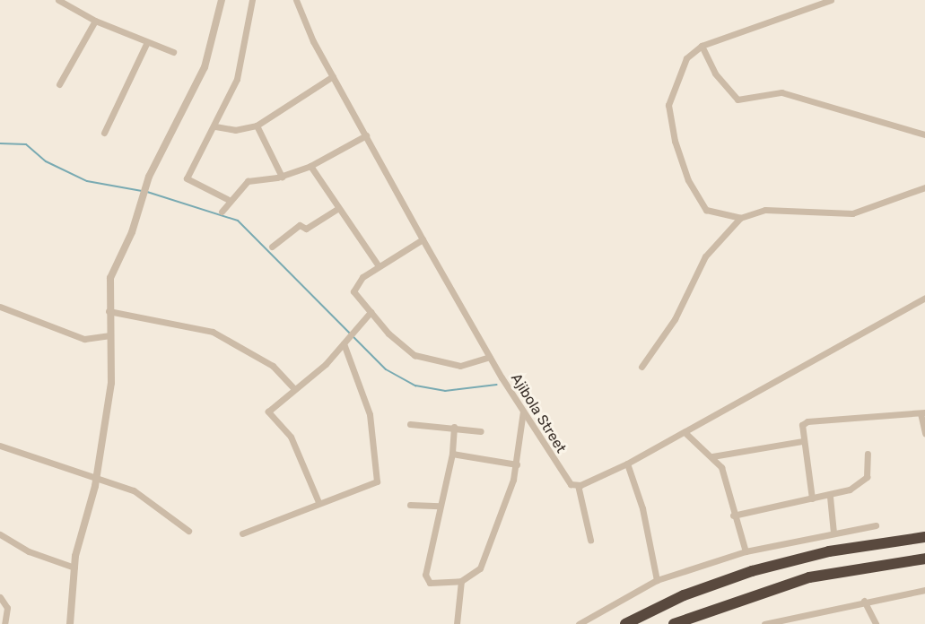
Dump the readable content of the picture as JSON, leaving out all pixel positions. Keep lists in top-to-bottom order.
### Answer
{
  "streets": {
    "street": ["Ajibola Street"]
  }
}
